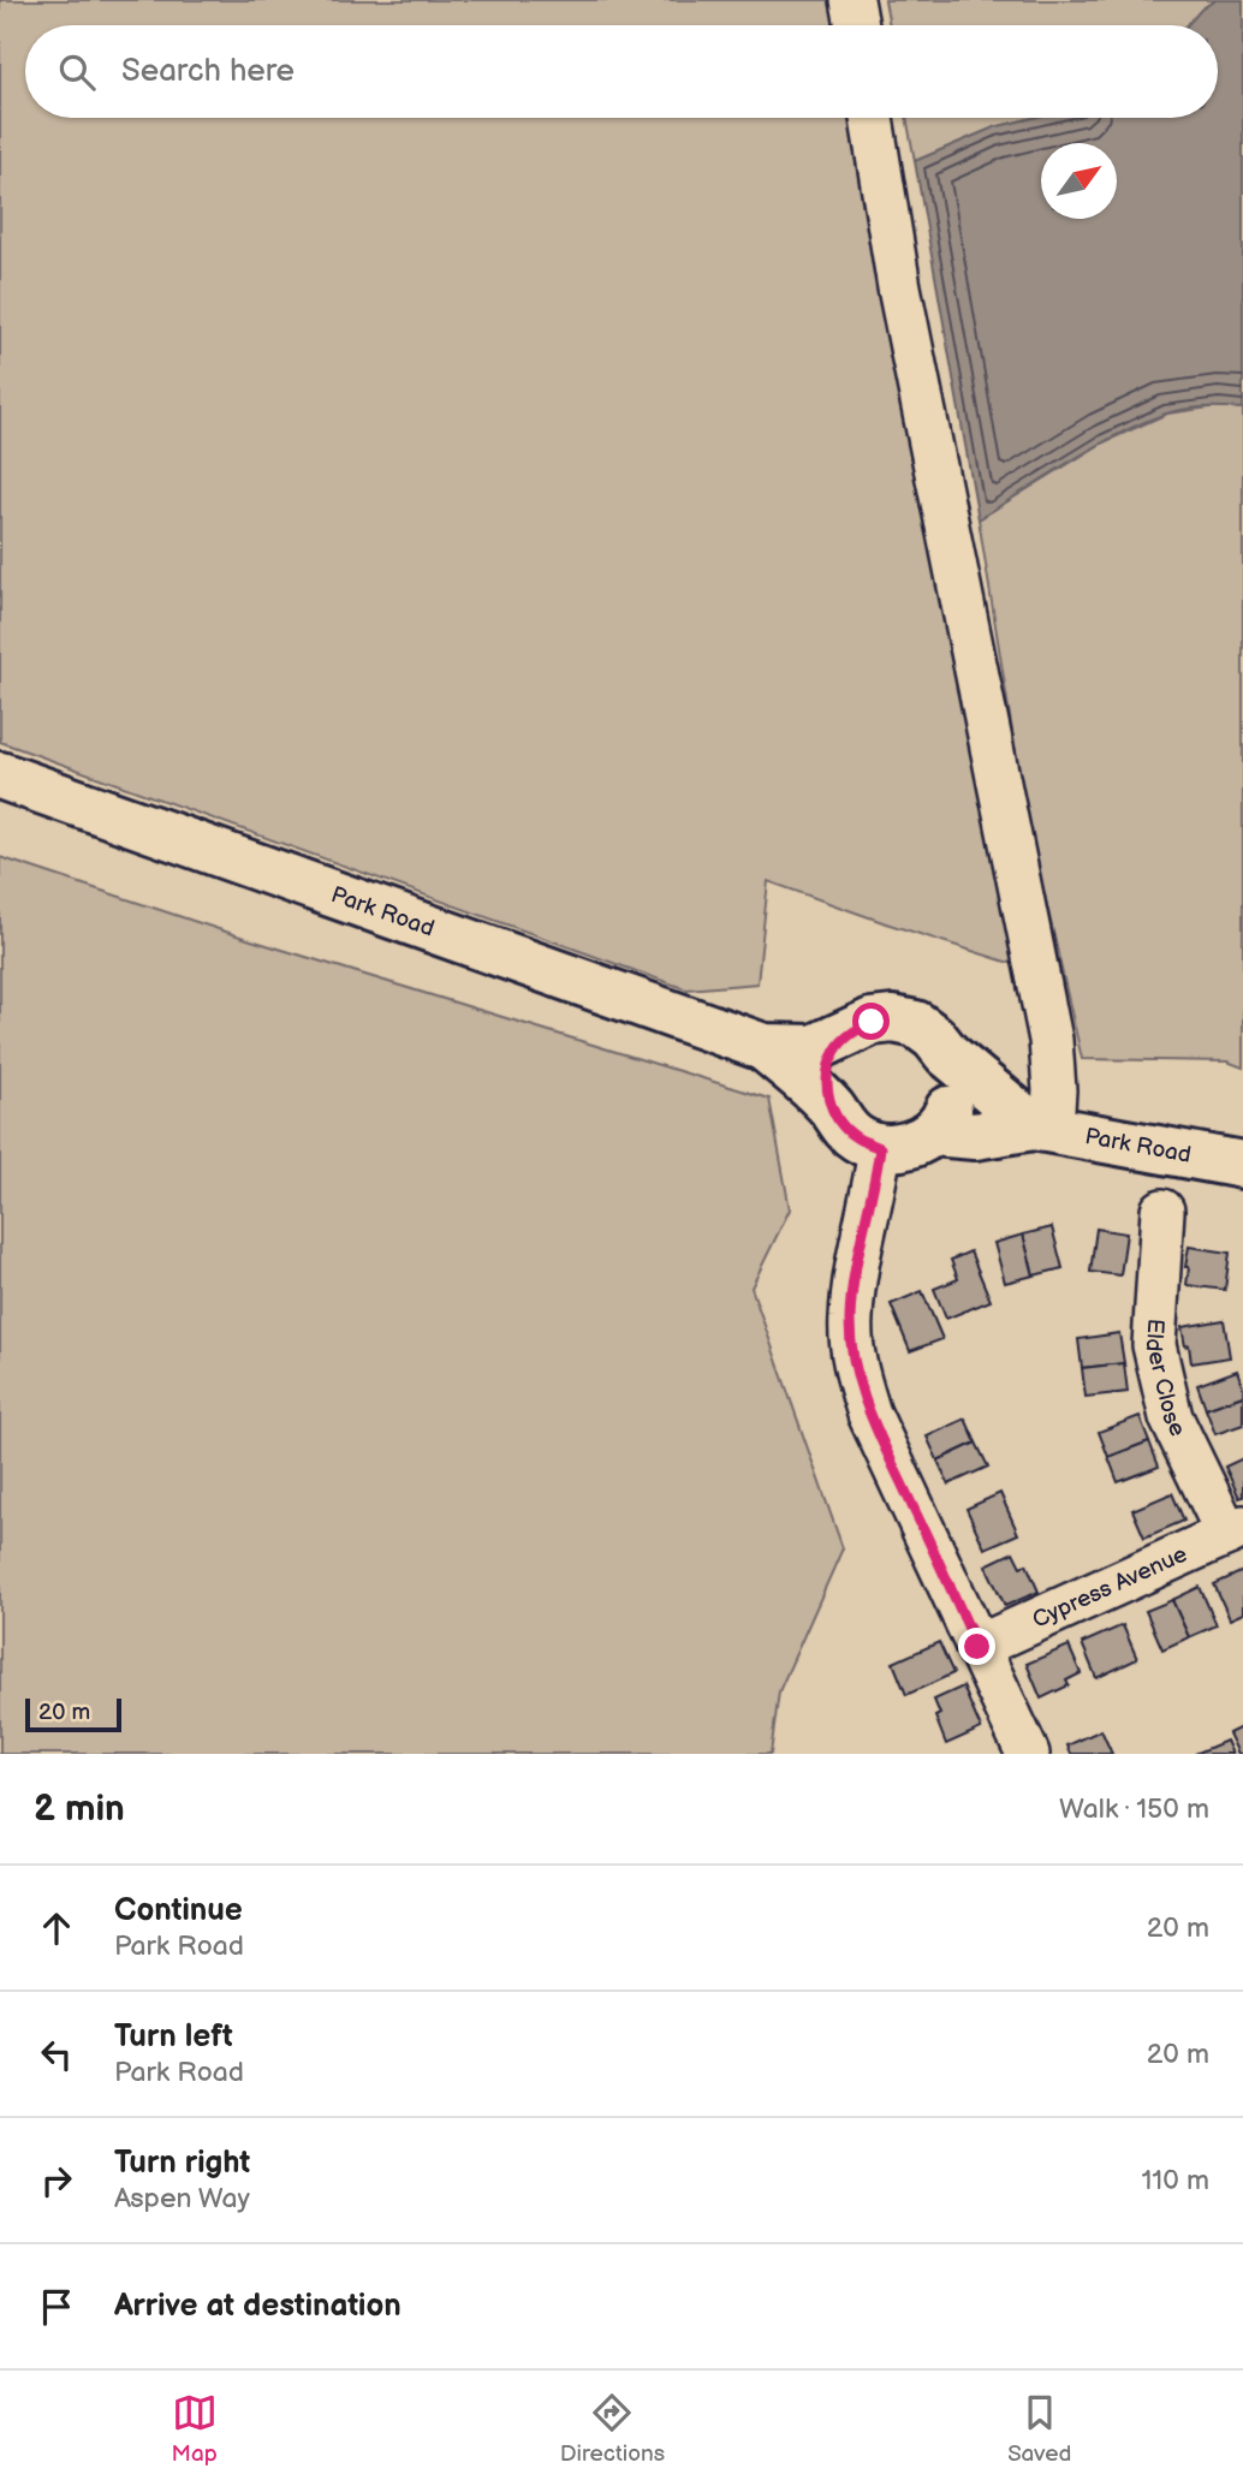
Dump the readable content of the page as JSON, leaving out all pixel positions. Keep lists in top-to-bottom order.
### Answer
{
  "streets": {
    "main road": ["Park Road"],
    "street": ["Elder Close", "Cypress Avenue"]
  },
  "crossings": [
    ["Elder Close", "Cypress Avenue"]
  ],
  "scale_bar": "20 m",
  "north": "top right",
  "page": {
    "search": "Search here",
    "scale": "20 m",
    "heading": ["2 min", "Walk · 150 m"],
    "list": [
      ["Continue", "Park Road", "20 m"],
      ["Turn left", "Park Road", "20 m"],
      ["Turn right", "Aspen Way", "110 m"],
      "Arrive at destination"
    ],
    "nav": ["Map", "Directions", "Saved"]
  }
}
